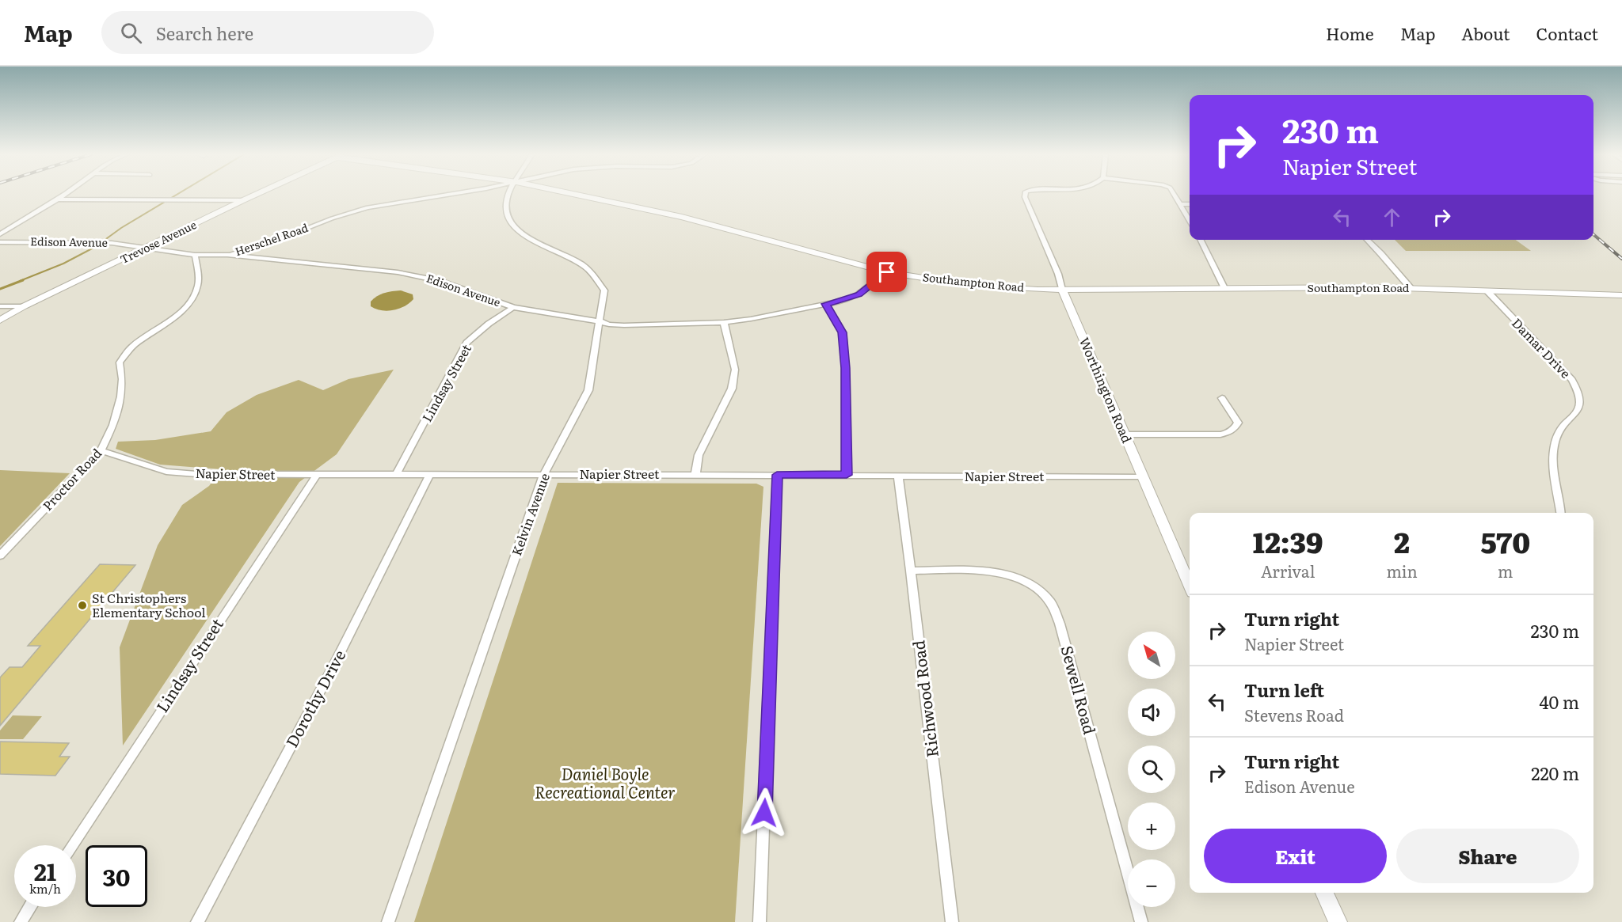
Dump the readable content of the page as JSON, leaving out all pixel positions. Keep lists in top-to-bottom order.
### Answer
{
  "streets": {
    "street": [
      "Herschel Road",
      "Edison Avenue",
      "Trevose Avenue",
      "Southampton Road",
      "Damar Drive",
      "Lindsay Street",
      "Worthington Road",
      "Napier Street",
      "Proctor Road",
      "Kelvin Avenue",
      "Sewell Road",
      "Dorothy Drive",
      "Richwood Road"
    ]
  },
  "crossings": [
    ["Herschel Road", "Edison Avenue"],
    ["Edison Avenue", "Trevose Avenue"],
    ["Edison Avenue", "Southampton Road"],
    ["Edison Avenue", "Lindsay Street"],
    ["Edison Avenue", "Proctor Road"],
    ["Edison Avenue", "Kelvin Avenue"],
    ["Southampton Road", "Damar Drive"],
    ["Southampton Road", "Worthington Road"],
    ["Lindsay Street", "Napier Street"],
    ["Worthington Road", "Napier Street"],
    ["Napier Street", "Proctor Road"],
    ["Napier Street", "Kelvin Avenue"],
    ["Napier Street", "Dorothy Drive"],
    ["Napier Street", "Richwood Road"],
    ["Sewell Road", "Richwood Road"]
  ],
  "parks": ["Daniel Boyle Recreational Center"],
  "places": ["St Christophers Elementary School"],
  "north": "top left",
  "page": {
    "header": "Map",
    "search": "Search here",
    "nav": [
      "Home",
      "Map",
      "About",
      "Contact"
    ],
    "turn": ["230 m", "Napier Street"],
    "eta": [
      "12:39",
      "Arrival",
      "2",
      "min",
      "570",
      "m"
    ],
    "list": [
      {
        "name": "Turn right",
        "note": "Napier Street",
        "value": "230 m"
      },
      {
        "name": "Turn left",
        "note": "Stevens Road",
        "value": "40 m"
      },
      {
        "name": "Turn right",
        "note": "Edison Avenue",
        "value": "220 m"
      }
    ],
    "map_buttons": ["+", "−"],
    "buttons": ["Exit", "Share"],
    "speed": "21 km/h",
    "limit": "30"
  }
}
